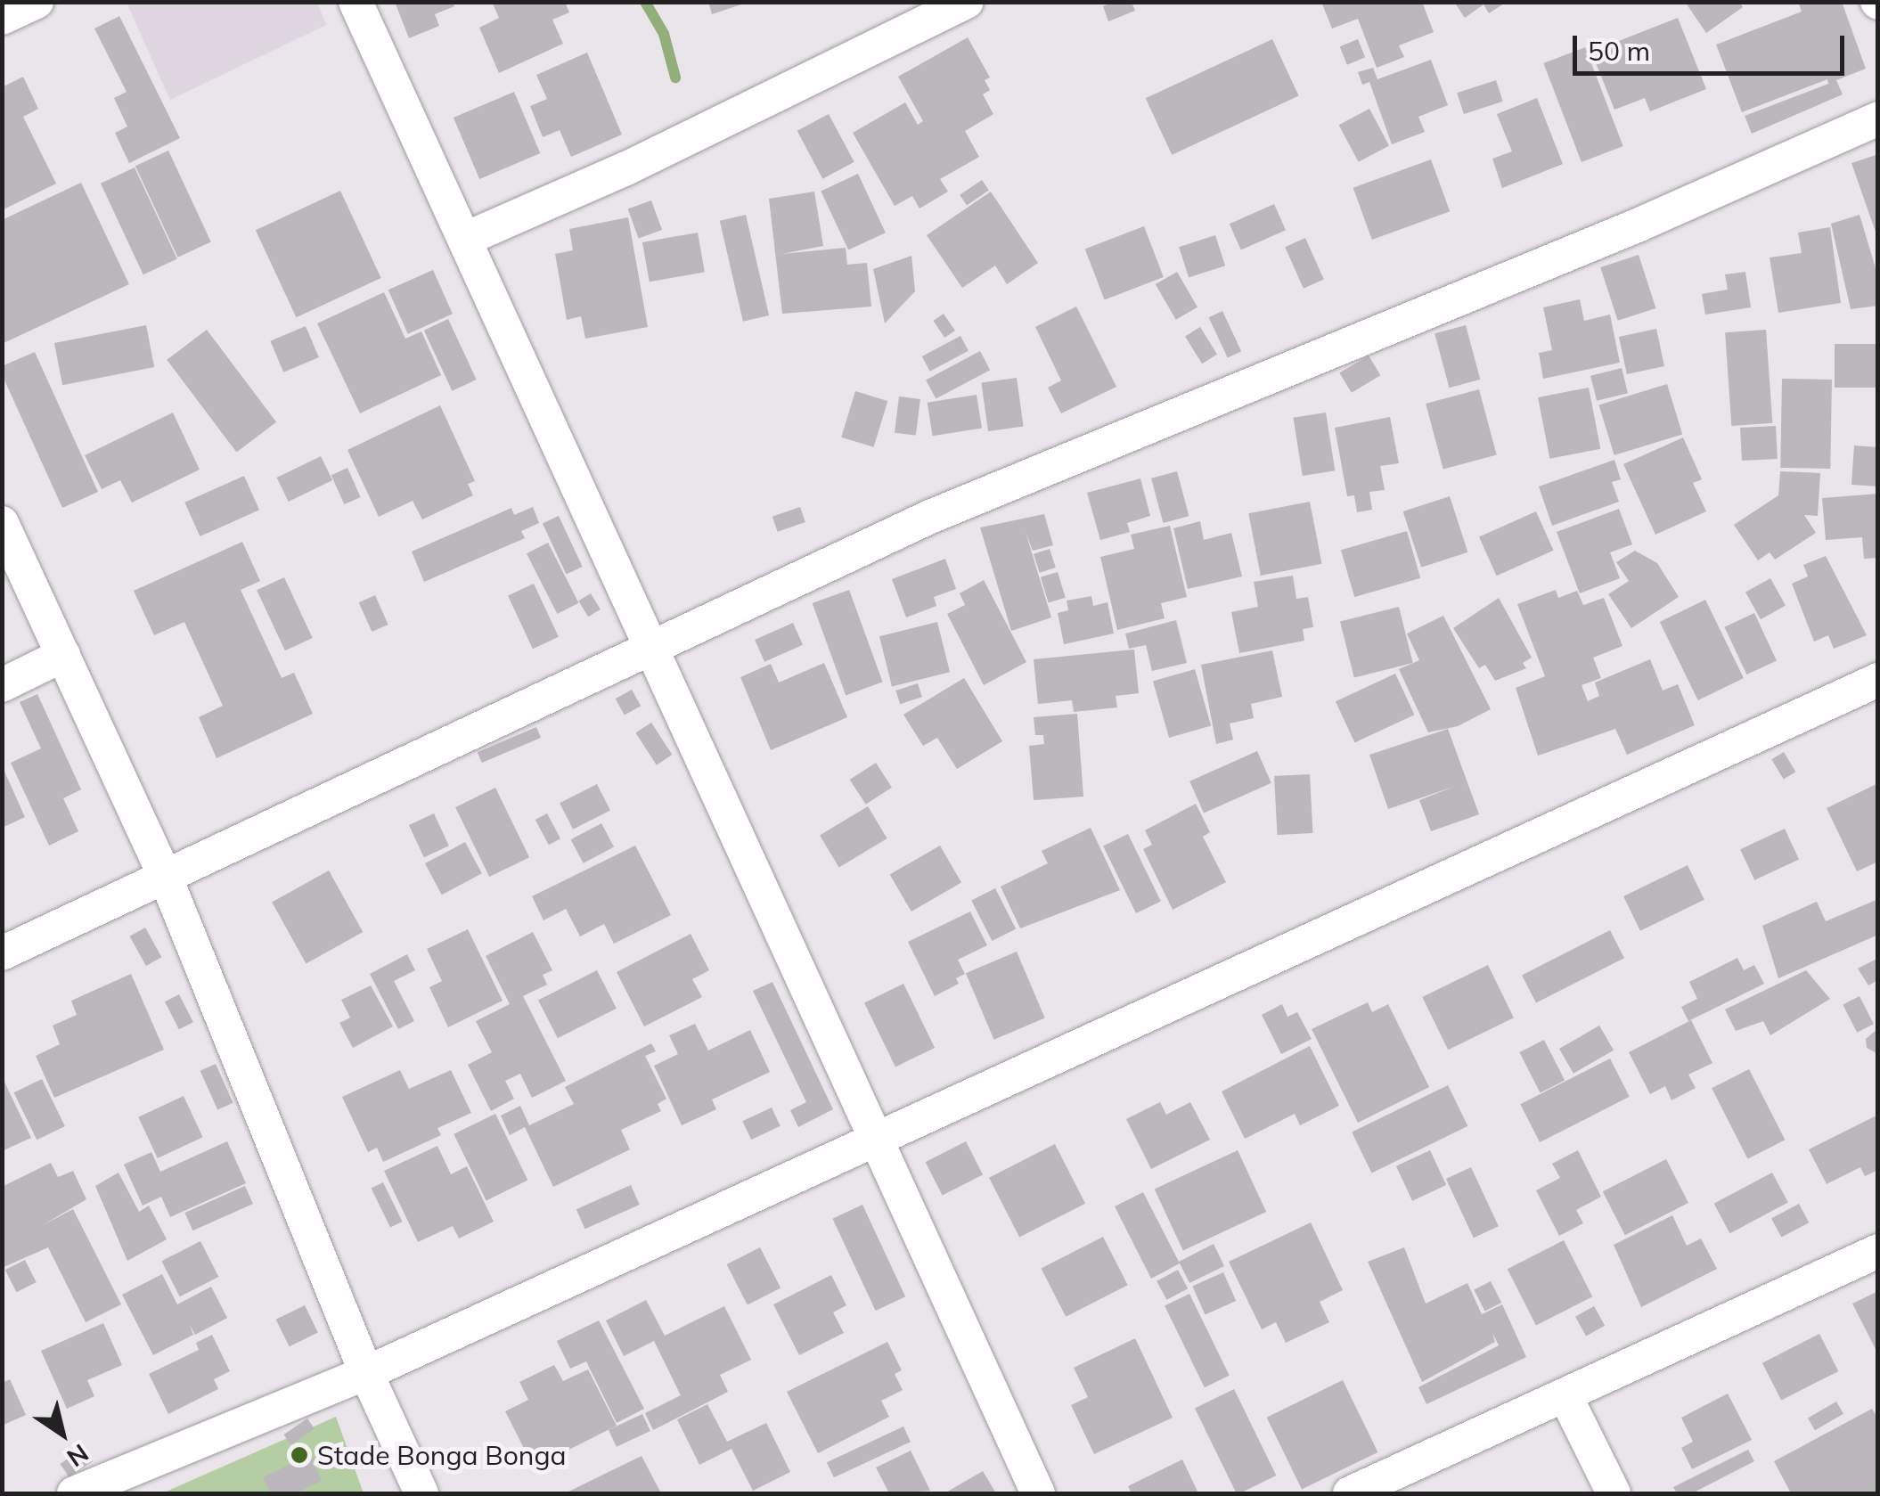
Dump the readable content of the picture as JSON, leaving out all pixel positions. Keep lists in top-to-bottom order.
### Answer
{
  "places": ["Stade Bonga Bonga"],
  "scale_bar": "50 m",
  "north": "bottom right"
}
